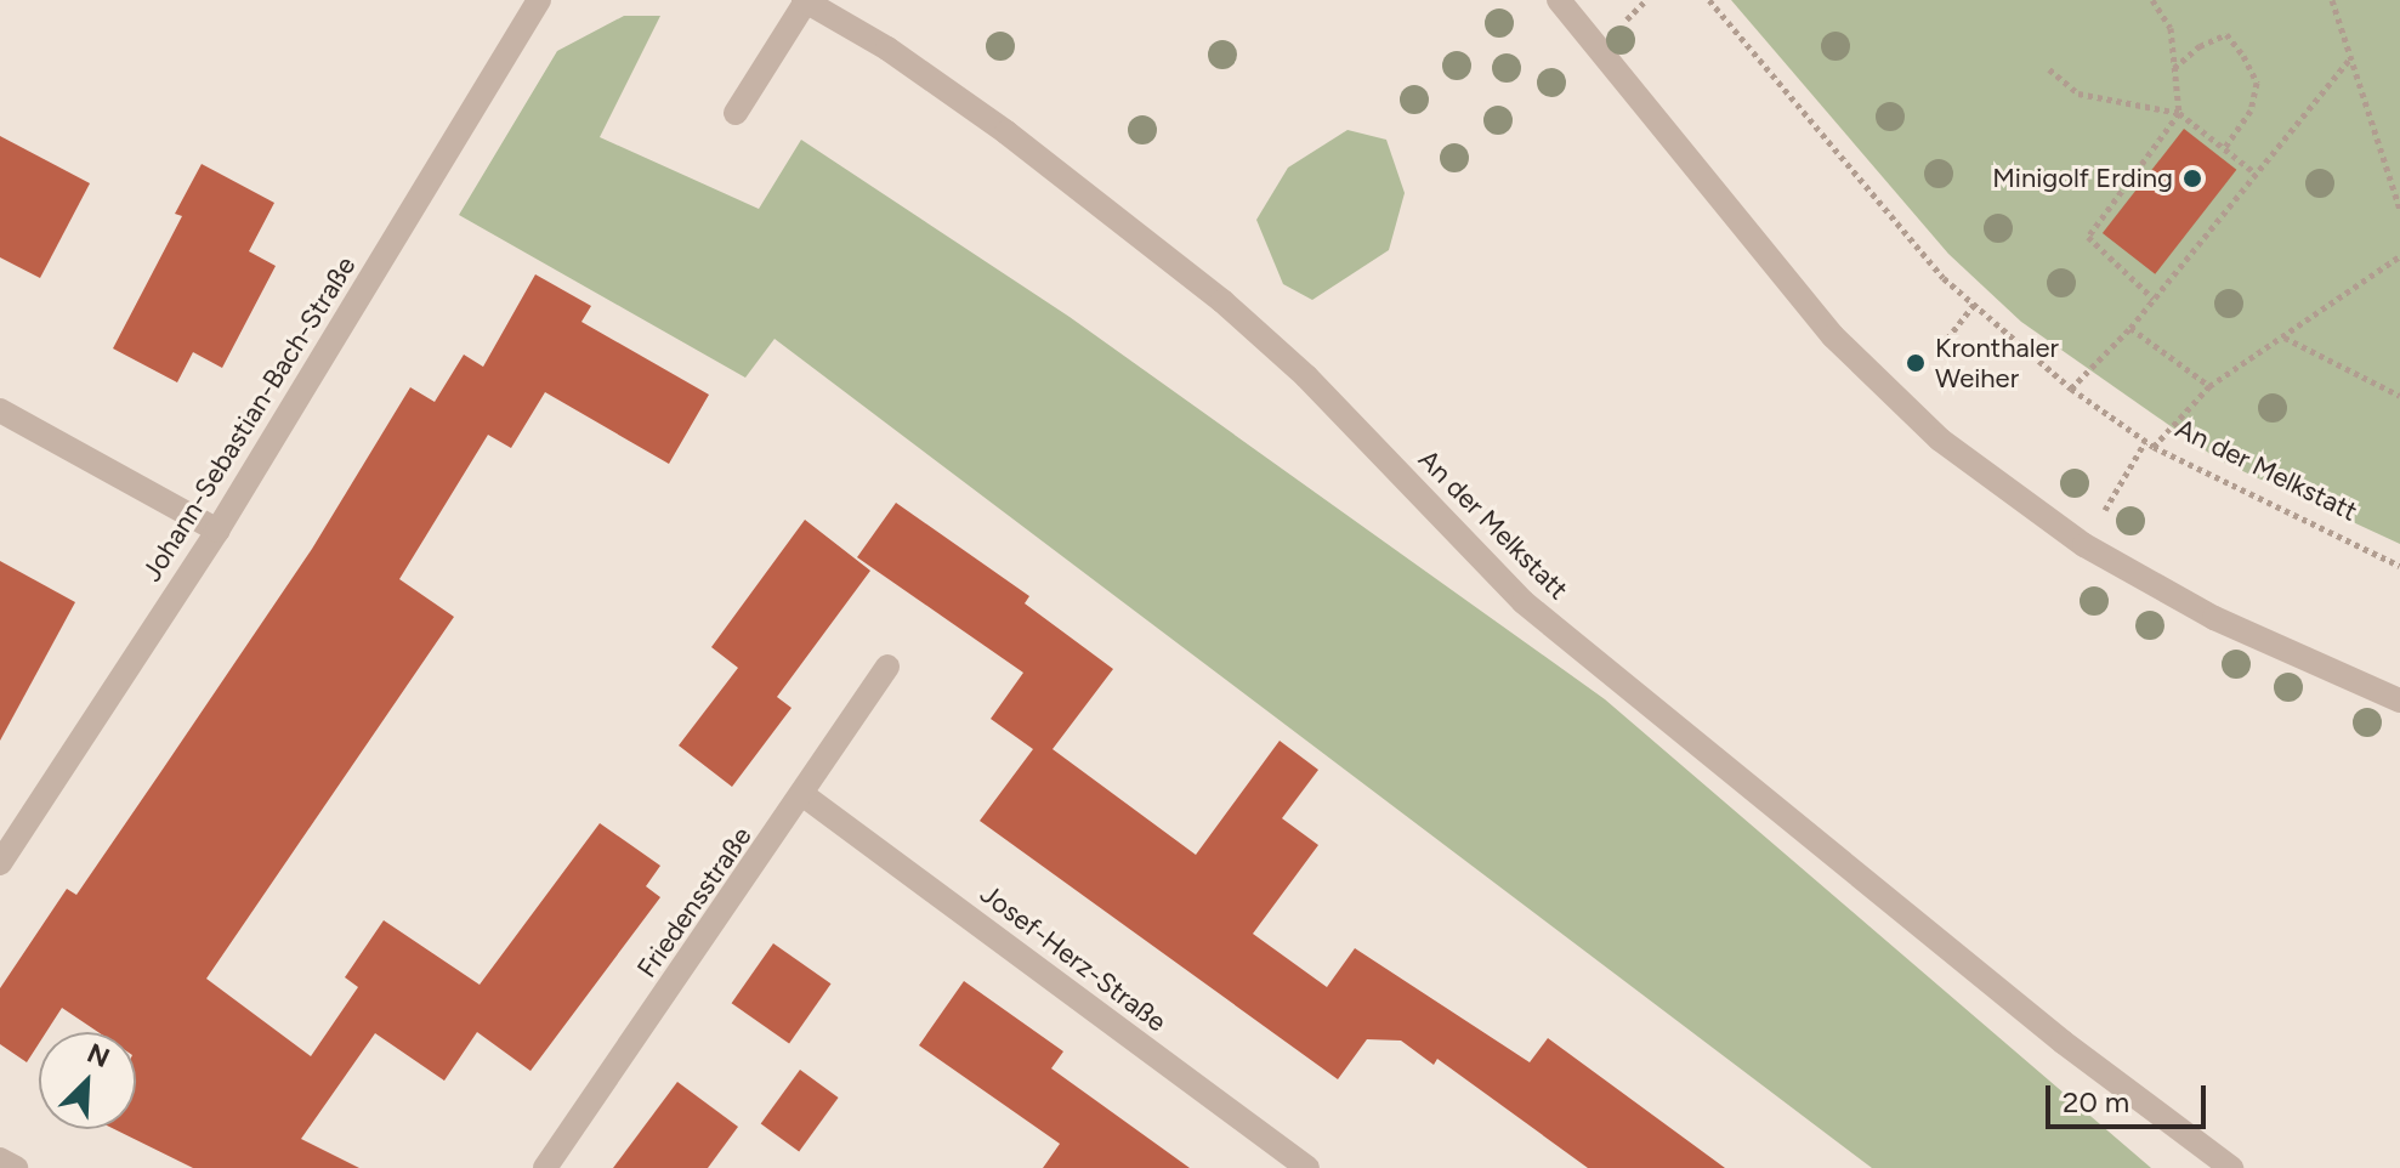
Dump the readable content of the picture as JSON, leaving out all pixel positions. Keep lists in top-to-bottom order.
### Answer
{
  "streets": {
    "street": [
      "Johann-Sebastian-Bach-Straße",
      "An der Melkstatt",
      "Friedensstraße",
      "Josef-Herz-Straße"
    ]
  },
  "crossings": [
    ["Friedensstraße", "Josef-Herz-Straße"]
  ],
  "places": ["Minigolf Erding", "Kronthaler Weiher"],
  "scale_bar": "20 m",
  "north": "top right"
}
